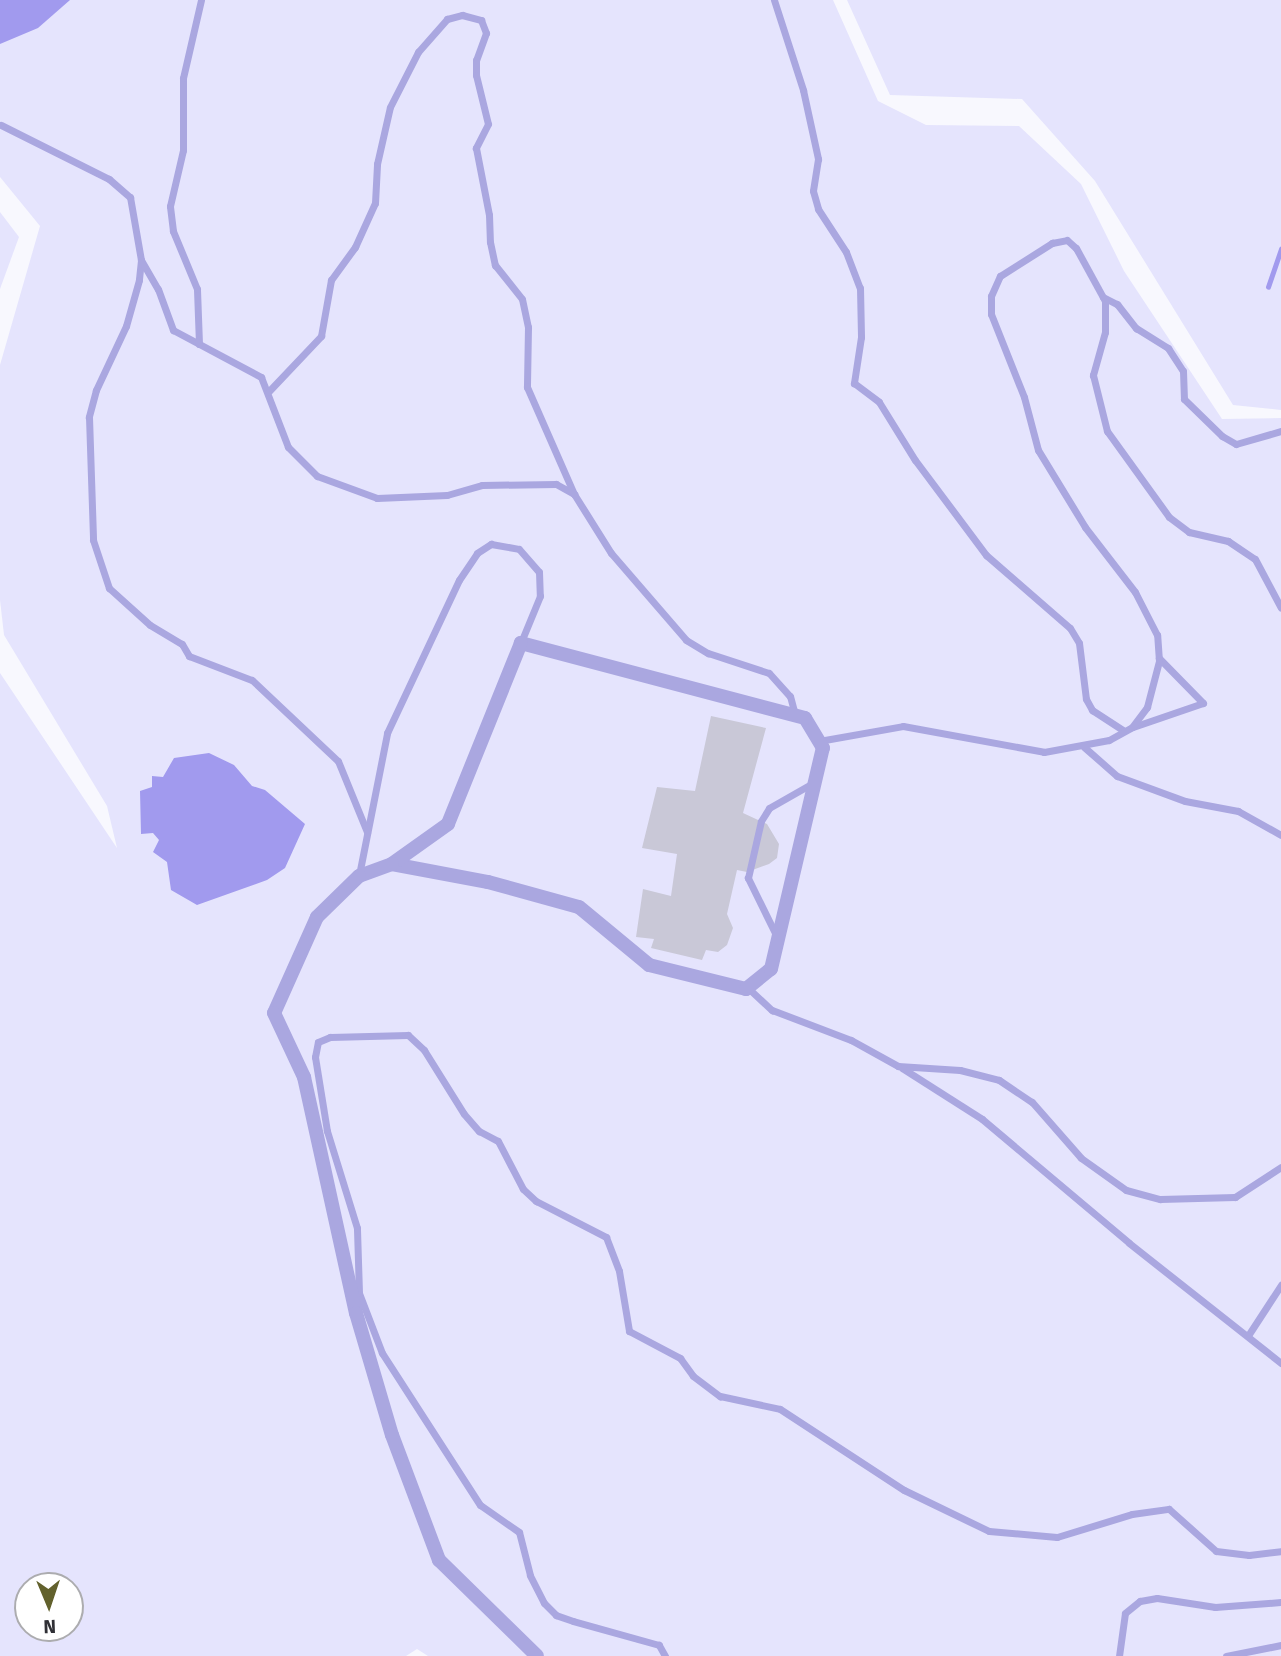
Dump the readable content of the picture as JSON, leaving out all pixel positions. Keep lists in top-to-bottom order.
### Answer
{
  "north": "bottom"
}
